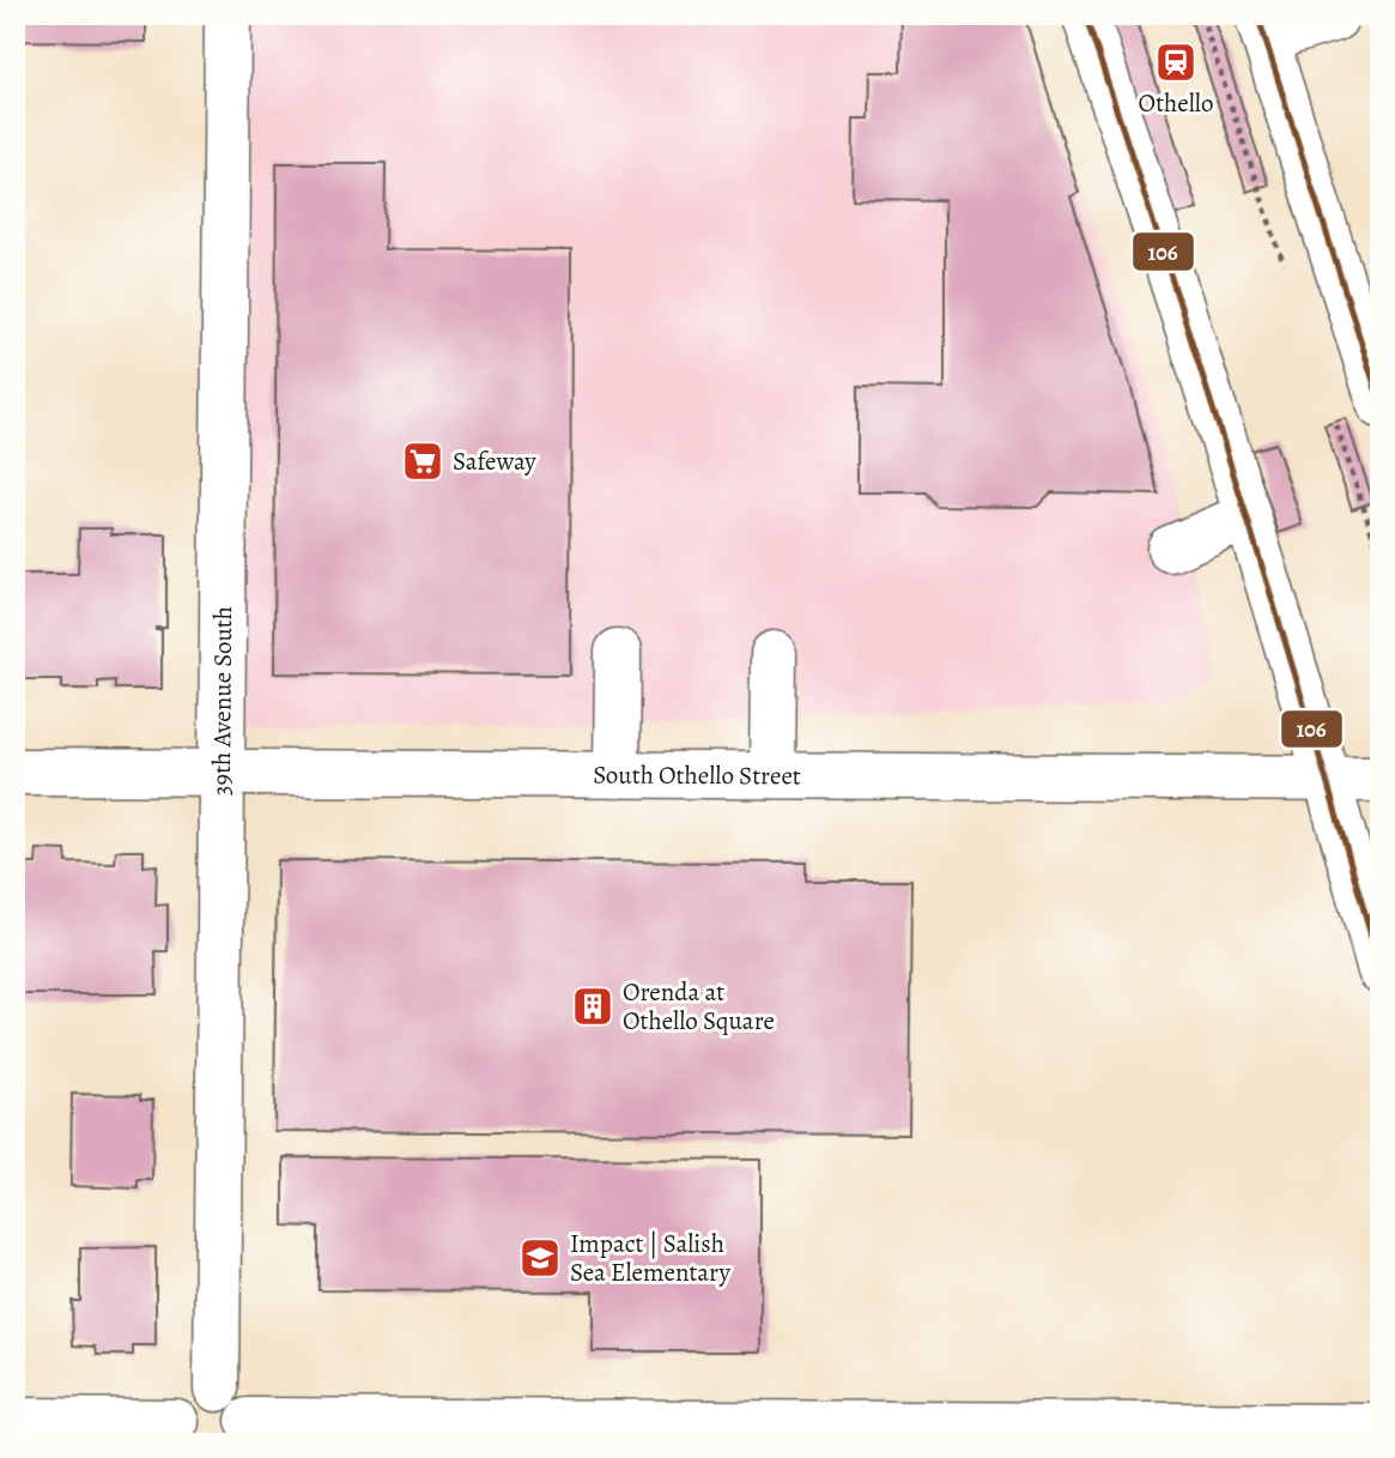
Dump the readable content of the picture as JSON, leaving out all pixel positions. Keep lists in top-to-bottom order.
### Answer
{
  "streets": {
    "street": ["39th Avenue South", "South Othello Street"]
  },
  "crossings": [
    ["39th Avenue South", "South Othello Street"]
  ],
  "places": {
    "station": ["Othello"],
    "supermarket": ["Safeway"],
    "building": ["Orenda at Othello Square"],
    "school or university": ["Impact | Salish Sea Elementary"]
  },
  "lines": ["transit line 106"]
}
